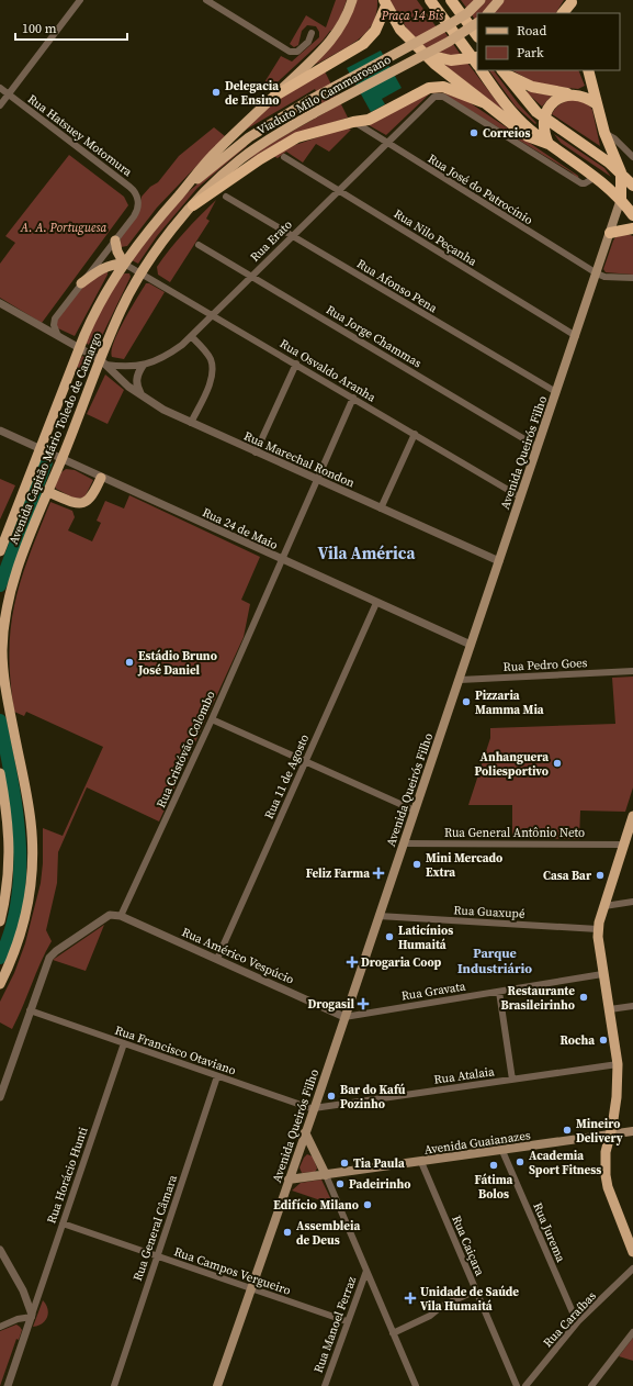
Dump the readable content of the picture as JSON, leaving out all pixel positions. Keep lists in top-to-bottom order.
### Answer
{
  "streets": {
    "main road": [
      "Viaduto Milo Cammarosano",
      "Avenida Capitão Mário Toledo de Camargo",
      "Avenida Queirós Filho",
      "Avenida Guaianazes"
    ],
    "street": [
      "Rua Hatsuey Motomura",
      "Rua José do Patrocínio",
      "Rua Nilo Peçanha",
      "Rua Erato",
      "Rua Afonso Pena",
      "Rua Jorge Chammas",
      "Rua Osvaldo Aranha",
      "Rua Marechal Rondon",
      "Rua 24 de Maio",
      "Rua Pedro Goes",
      "Rua Cristóvão Colombo",
      "Rua 11 de Agosto",
      "Rua General Antônio Neto",
      "Rua Guaxupé",
      "Rua Américo Vespúcio",
      "Rua Gravata",
      "Rua Francisco Otaviano",
      "Rua Atalaia",
      "Rua Horácio Hunti",
      "Rua General Câmara",
      "Rua Jurema",
      "Rua Caiçara",
      "Rua Campos Vergueiro",
      "Rua Caraíbas",
      "Rua Manoel Ferraz"
    ]
  },
  "crossings": [
    ["Viaduto Milo Cammarosano", "Avenida Capitão Mário Toledo de Camargo"],
    ["Rua Hatsuey Motomura", "Rua Marechal Rondon"],
    ["Rua José do Patrocínio", "Rua Erato"],
    ["Rua José do Patrocínio", "Avenida Queirós Filho"],
    ["Rua Nilo Peçanha", "Rua Erato"],
    ["Rua Nilo Peçanha", "Avenida Queirós Filho"],
    ["Rua Erato", "Rua Afonso Pena"],
    ["Rua Erato", "Rua Jorge Chammas"],
    ["Rua Erato", "Rua Osvaldo Aranha"],
    ["Rua Erato", "Avenida Capitão Mário Toledo de Camargo"],
    ["Rua Erato", "Rua Marechal Rondon"],
    ["Rua Afonso Pena", "Avenida Queirós Filho"],
    ["Rua Jorge Chammas", "Avenida Queirós Filho"],
    ["Rua Osvaldo Aranha", "Avenida Capitão Mário Toledo de Camargo"],
    ["Rua Osvaldo Aranha", "Avenida Queirós Filho"],
    ["Rua Osvaldo Aranha", "Rua Cristóvão Colombo"],
    ["Avenida Capitão Mário Toledo de Camargo", "Rua Marechal Rondon"],
    ["Avenida Capitão Mário Toledo de Camargo", "Rua 24 de Maio"],
    ["Avenida Queirós Filho", "Rua Marechal Rondon"],
    ["Avenida Queirós Filho", "Rua 24 de Maio"],
    ["Avenida Queirós Filho", "Rua Pedro Goes"],
    ["Avenida Queirós Filho", "Rua General Antônio Neto"],
    ["Avenida Queirós Filho", "Rua Guaxupé"],
    ["Avenida Queirós Filho", "Rua Américo Vespúcio"],
    ["Avenida Queirós Filho", "Rua Gravata"],
    ["Avenida Queirós Filho", "Rua Francisco Otaviano"],
    ["Avenida Queirós Filho", "Rua Atalaia"],
    ["Avenida Queirós Filho", "Avenida Guaianazes"],
    ["Avenida Queirós Filho", "Rua Campos Vergueiro"],
    ["Rua Marechal Rondon", "Rua Cristóvão Colombo"],
    ["Rua 24 de Maio", "Rua Cristóvão Colombo"],
    ["Rua 24 de Maio", "Rua 11 de Agosto"],
    ["Rua Cristóvão Colombo", "Rua Américo Vespúcio"],
    ["Rua 11 de Agosto", "Rua Américo Vespúcio"],
    ["Rua Américo Vespúcio", "Rua Gravata"],
    ["Rua Francisco Otaviano", "Rua Atalaia"],
    ["Rua Francisco Otaviano", "Rua Horácio Hunti"],
    ["Rua Francisco Otaviano", "Rua General Câmara"],
    ["Avenida Guaianazes", "Rua Jurema"],
    ["Avenida Guaianazes", "Rua Caiçara"],
    ["Rua Horácio Hunti", "Rua Campos Vergueiro"],
    ["Rua General Câmara", "Rua Campos Vergueiro"],
    ["Rua Jurema", "Rua Caraíbas"],
    ["Rua Campos Vergueiro", "Rua Manoel Ferraz"]
  ],
  "districts": ["Vila América", "Parque Industriário"],
  "parks": ["Praça 14 Bis", "A. A. Portuguesa"],
  "places": {
    "other": [
      "Delegacia de Ensino",
      "Correios",
      "Estádio Bruno José Daniel",
      "Pizzaria Mamma Mia",
      "Anhanguera Poliesportivo",
      "Mini Mercado Extra",
      "Casa Bar",
      "Laticínios Humaitá",
      "Restaurante Brasileirinho",
      "Rocha",
      "Bar do Kafú Pozinho",
      "Mineiro Delivery",
      "Academia Sport Fitness",
      "Tia Paula",
      "Fátima Bolos",
      "Padeirinho",
      "Edifício Milano",
      "Assembleia de Deus"
    ],
    "health": [
      "Feliz Farma",
      "Drogaria Coop",
      "Drogasil",
      "Unidade de Saúde Vila Humaitá"
    ]
  },
  "legend": ["Road", "Park"],
  "scale_bar": "100 m"
}
